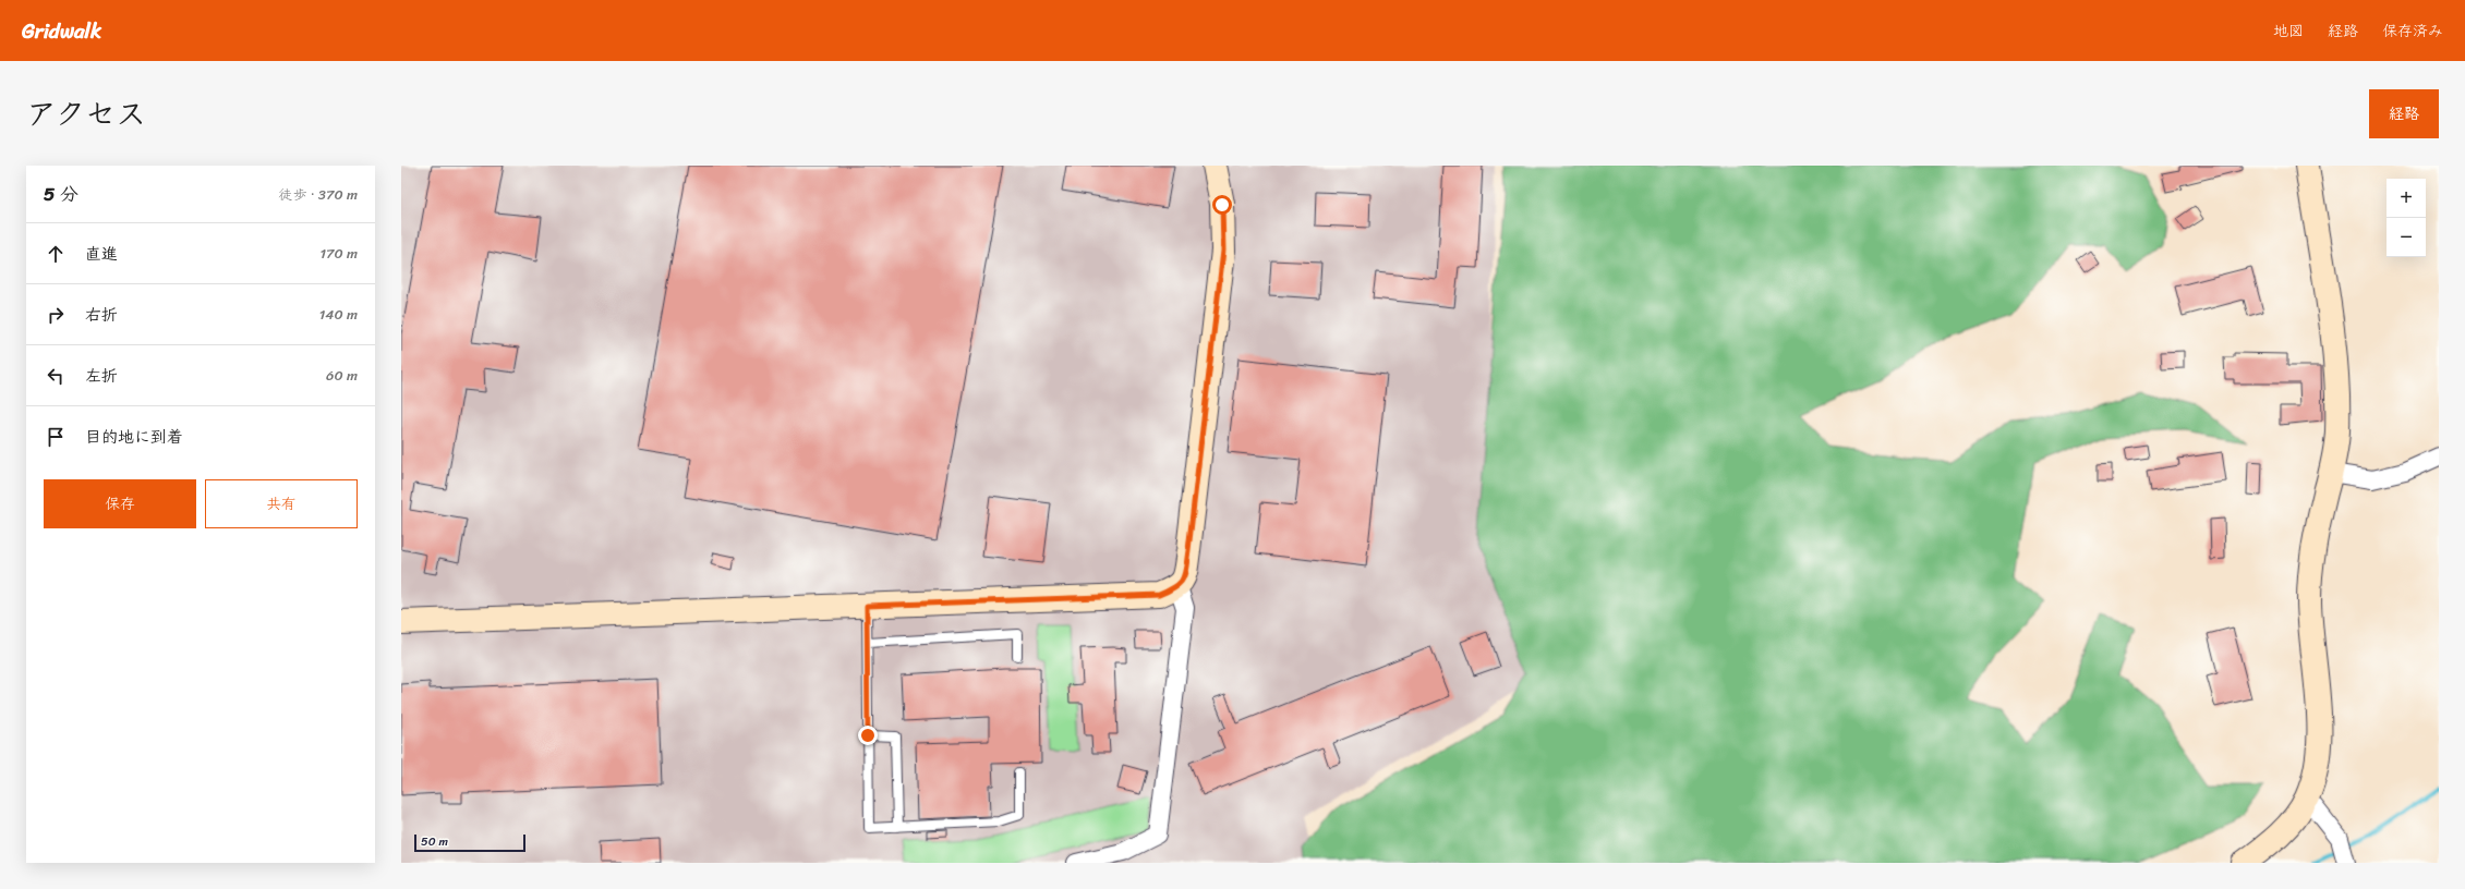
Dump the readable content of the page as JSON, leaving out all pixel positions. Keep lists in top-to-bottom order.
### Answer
{
  "scale_bar": "50 m",
  "page": {
    "header": "Gridwalk",
    "nav": ["地図", "経路", "保存済み"],
    "title": "アクセス",
    "buttons": [
      "経路",
      ["保存", "共有"]
    ],
    "heading": ["5 分", "徒歩 · 370 m"],
    "map_buttons": ["+", "−"],
    "list": [
      ["直進", "170 m"],
      ["右折", "140 m"],
      ["左折", "60 m"],
      "目的地に到着"
    ],
    "scale": "50 m"
  }
}
